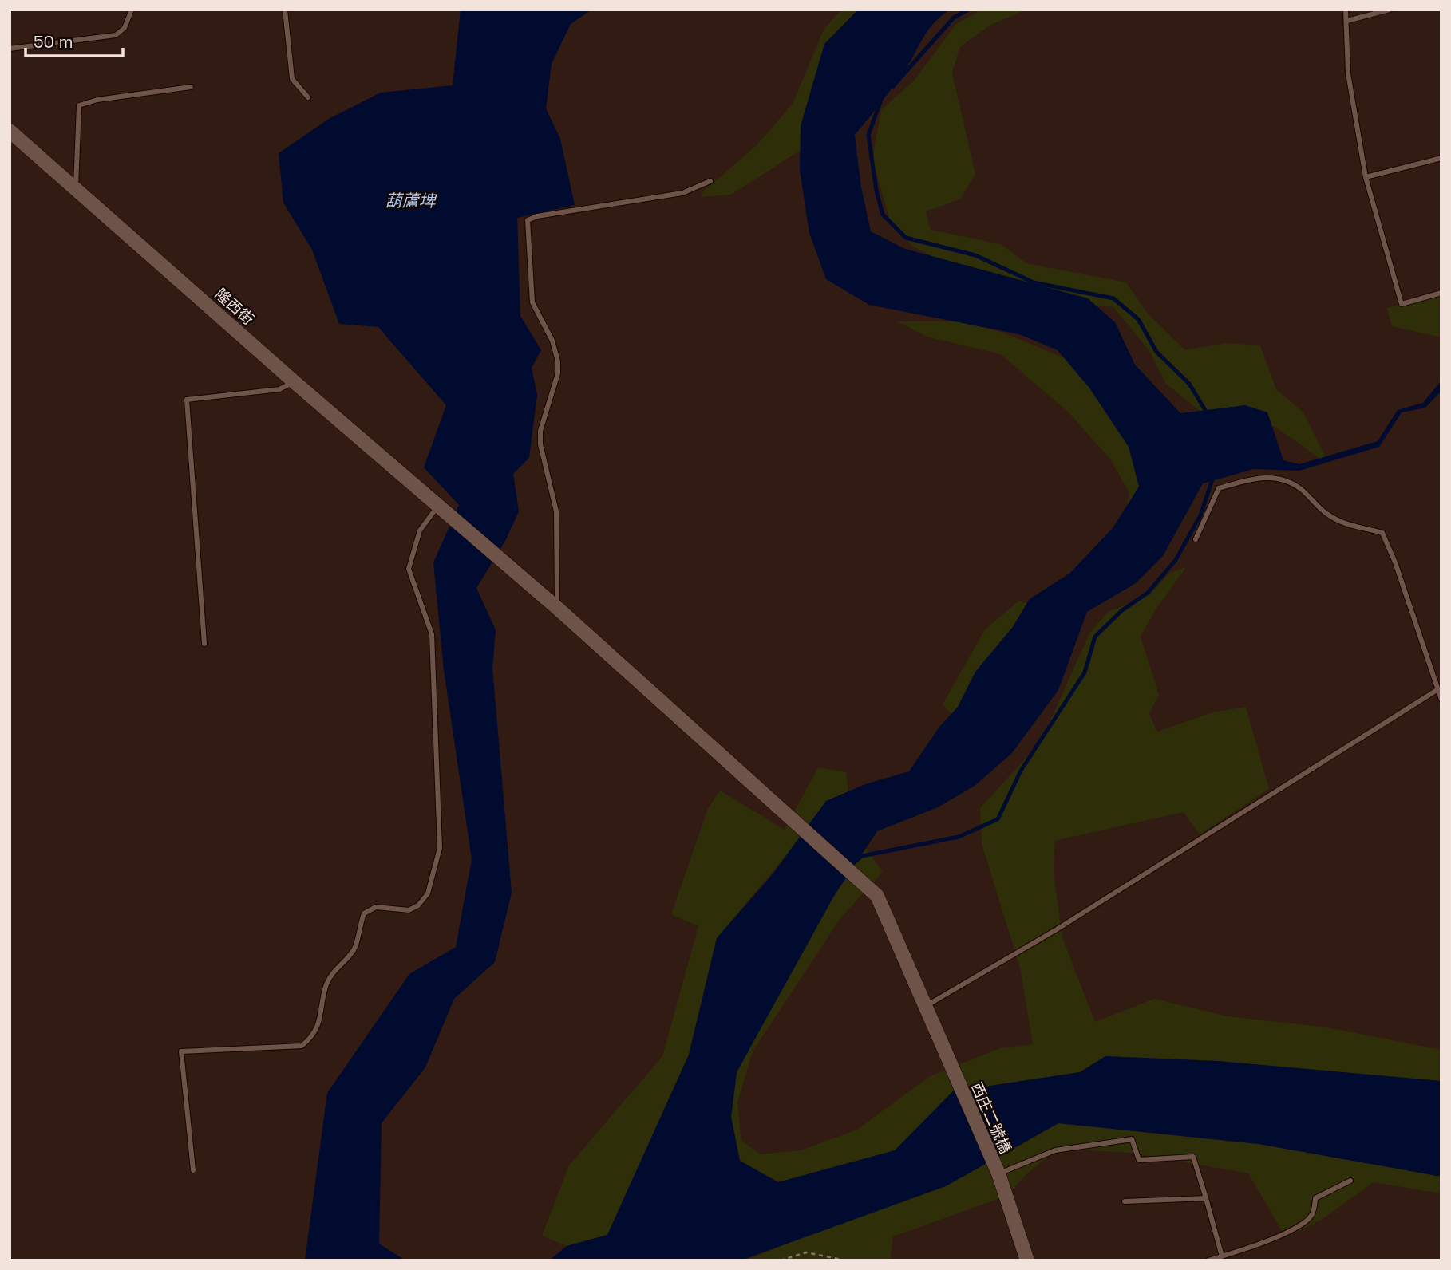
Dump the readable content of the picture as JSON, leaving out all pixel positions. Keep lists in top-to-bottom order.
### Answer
{
  "streets": {
    "street": ["隆西街", "西庄二號橋"]
  },
  "crossings": [
    ["隆西街", "西庄二號橋"]
  ],
  "water": ["葫蘆埤"],
  "scale_bar": "50 m"
}
